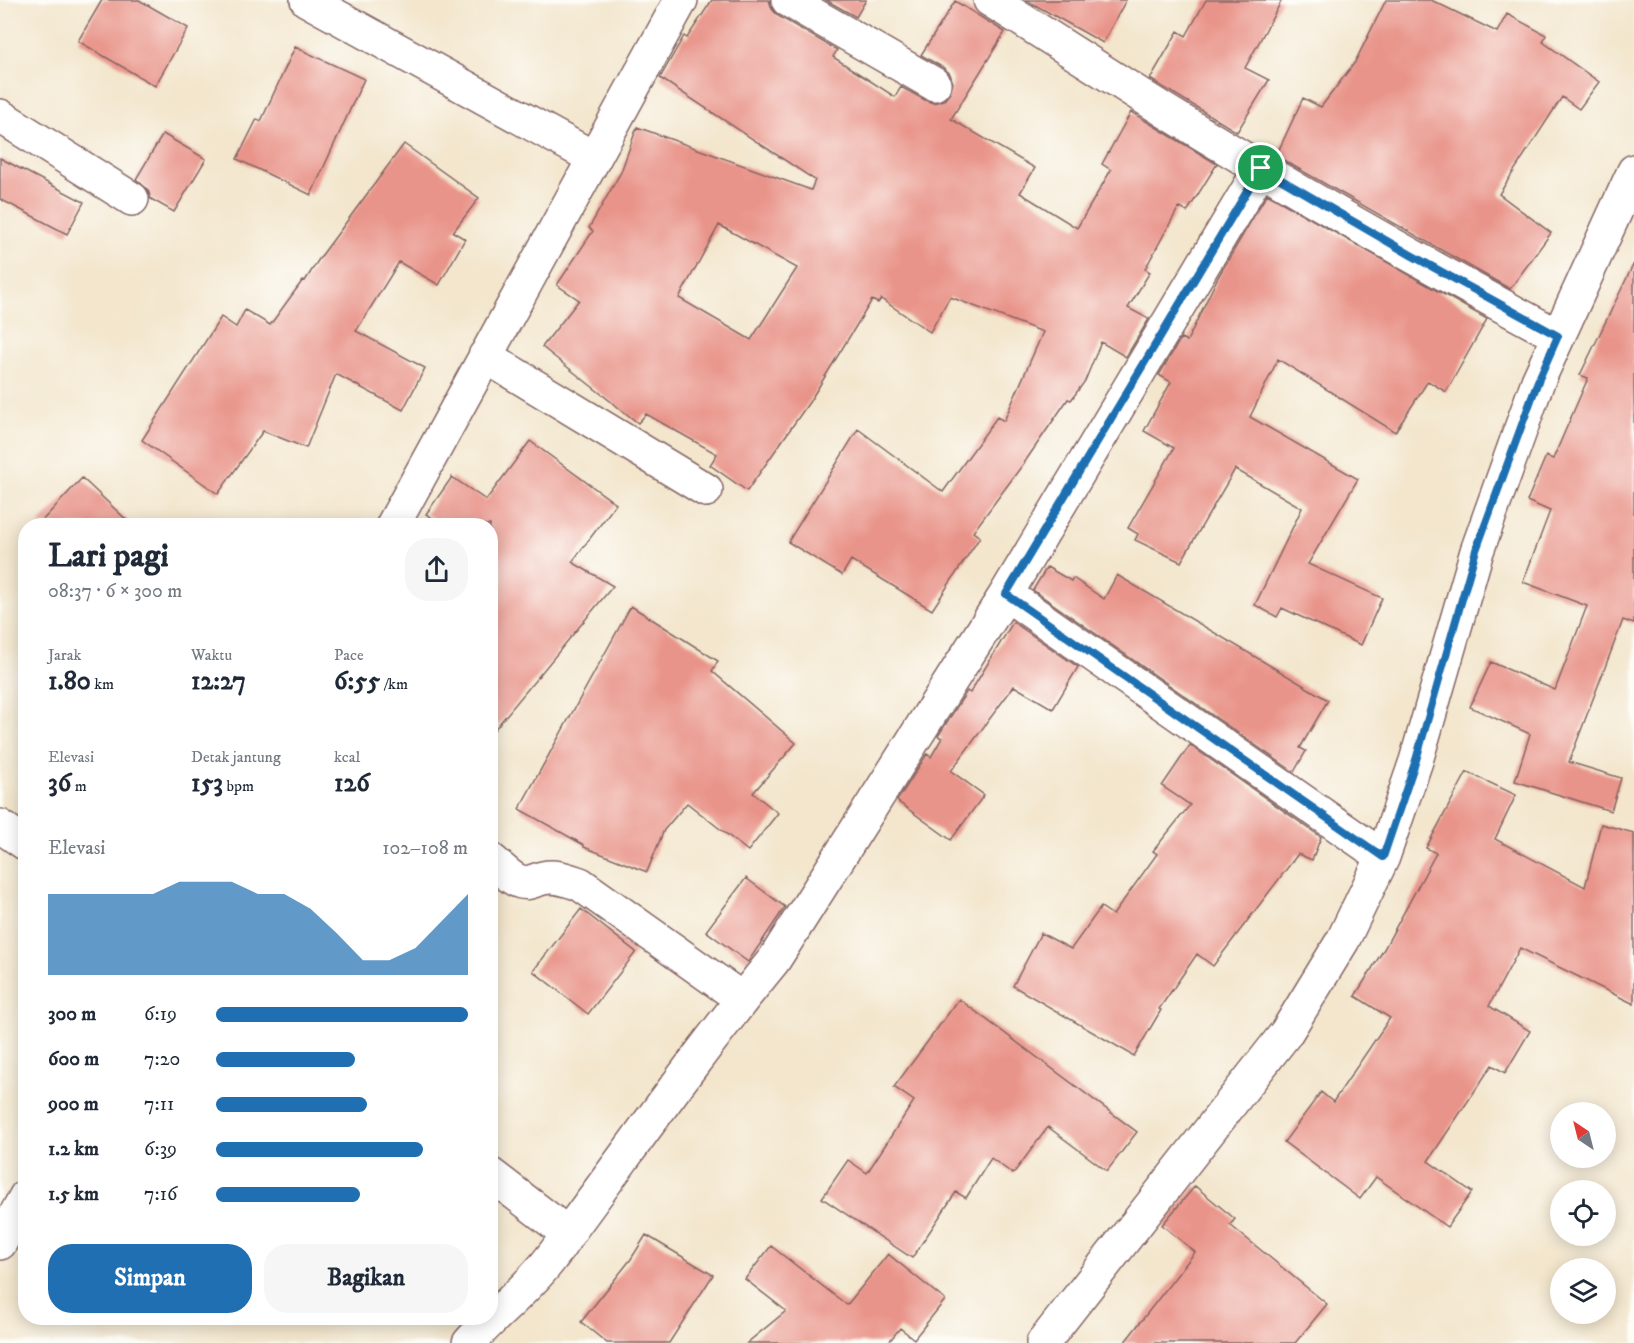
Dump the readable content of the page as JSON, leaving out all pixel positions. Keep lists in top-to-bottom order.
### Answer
{
  "north": "top left",
  "page": {
    "heading": ["Lari pagi", "08:37 · 6 × 300 m"],
    "stats": [
      ["Jarak", "1.80 km"],
      ["Waktu", "12:27"],
      ["Pace", "6:55 /km"],
      ["Elevasi", "36 m"],
      ["Detak jantung", "153 bpm"],
      ["kcal", "126"]
    ],
    "chart": ["Elevasi", "102–108 m"],
    "list": [
      {
        "name": "300 m",
        "note": "6:19"
      },
      {
        "name": "600 m",
        "note": "7:20"
      },
      {
        "name": "900 m",
        "note": "7:11"
      },
      {
        "name": "1.2 km",
        "note": "6:39"
      },
      {
        "name": "1.5 km",
        "note": "7:16"
      }
    ],
    "buttons": ["Simpan", "Bagikan"]
  }
}
